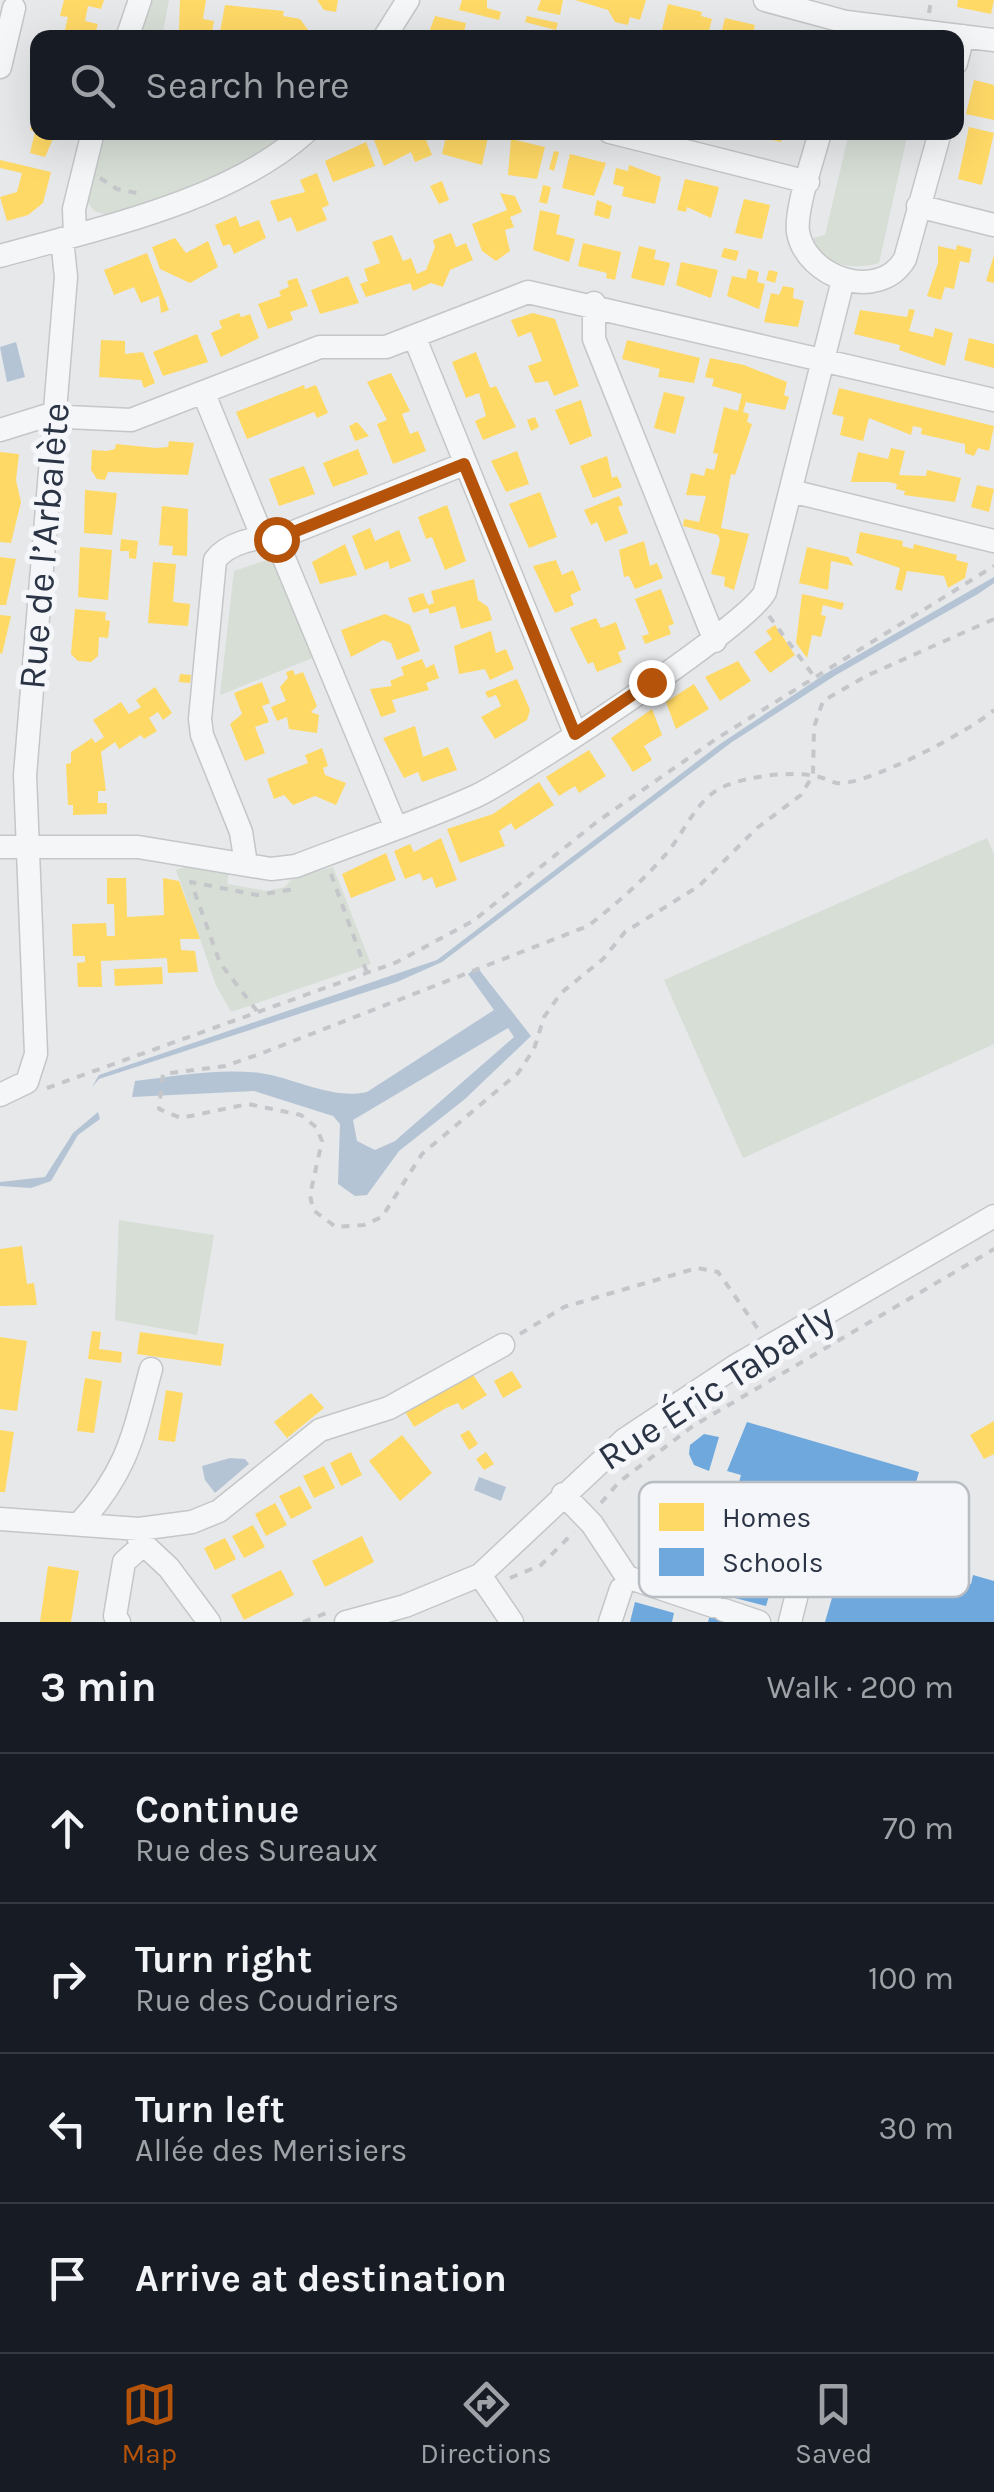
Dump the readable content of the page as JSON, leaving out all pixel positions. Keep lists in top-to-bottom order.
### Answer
{
  "streets": {
    "street": ["Rue de l’Arbalète", "Rue Éric Tabarly"]
  },
  "legend": ["Homes", "Schools"],
  "page": {
    "search": "Search here",
    "heading": ["3 min", "Walk · 200 m"],
    "list": [
      ["Continue", "Rue des Sureaux", "70 m"],
      ["Turn right", "Rue des Coudriers", "100 m"],
      ["Turn left", "Allée des Merisiers", "30 m"],
      "Arrive at destination"
    ],
    "nav": ["Map", "Directions", "Saved"]
  }
}
